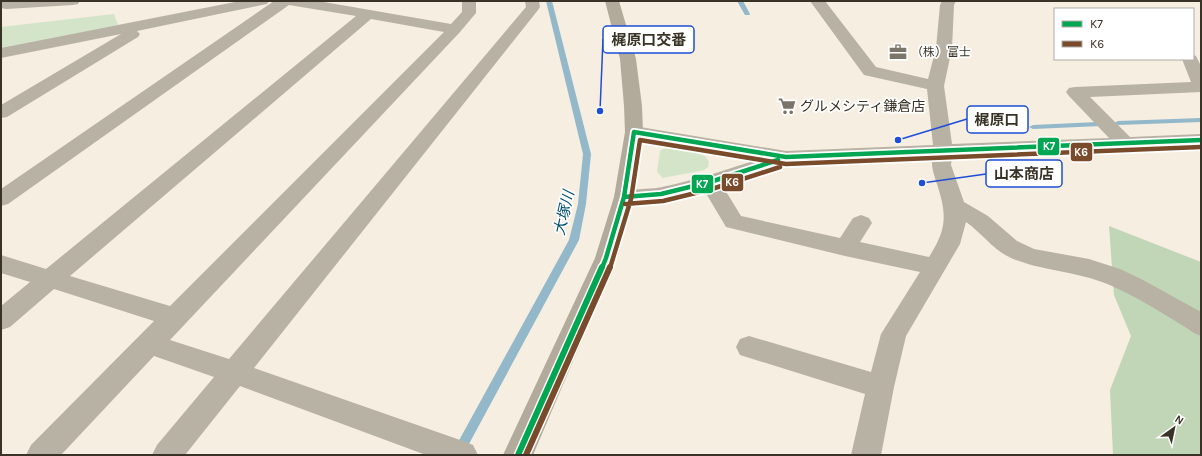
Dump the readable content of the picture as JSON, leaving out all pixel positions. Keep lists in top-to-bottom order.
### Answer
{
  "water": ["大塚川"],
  "places": {
    "office": ["（株）富士"],
    "supermarket": ["グルメシティ鎌倉店"],
    "other": ["梶原口交番", "梶原口", "山本商店"]
  },
  "lines": ["transit line K7", "transit line K6"],
  "legend": ["K7", "K6"],
  "north": "top right"
}
